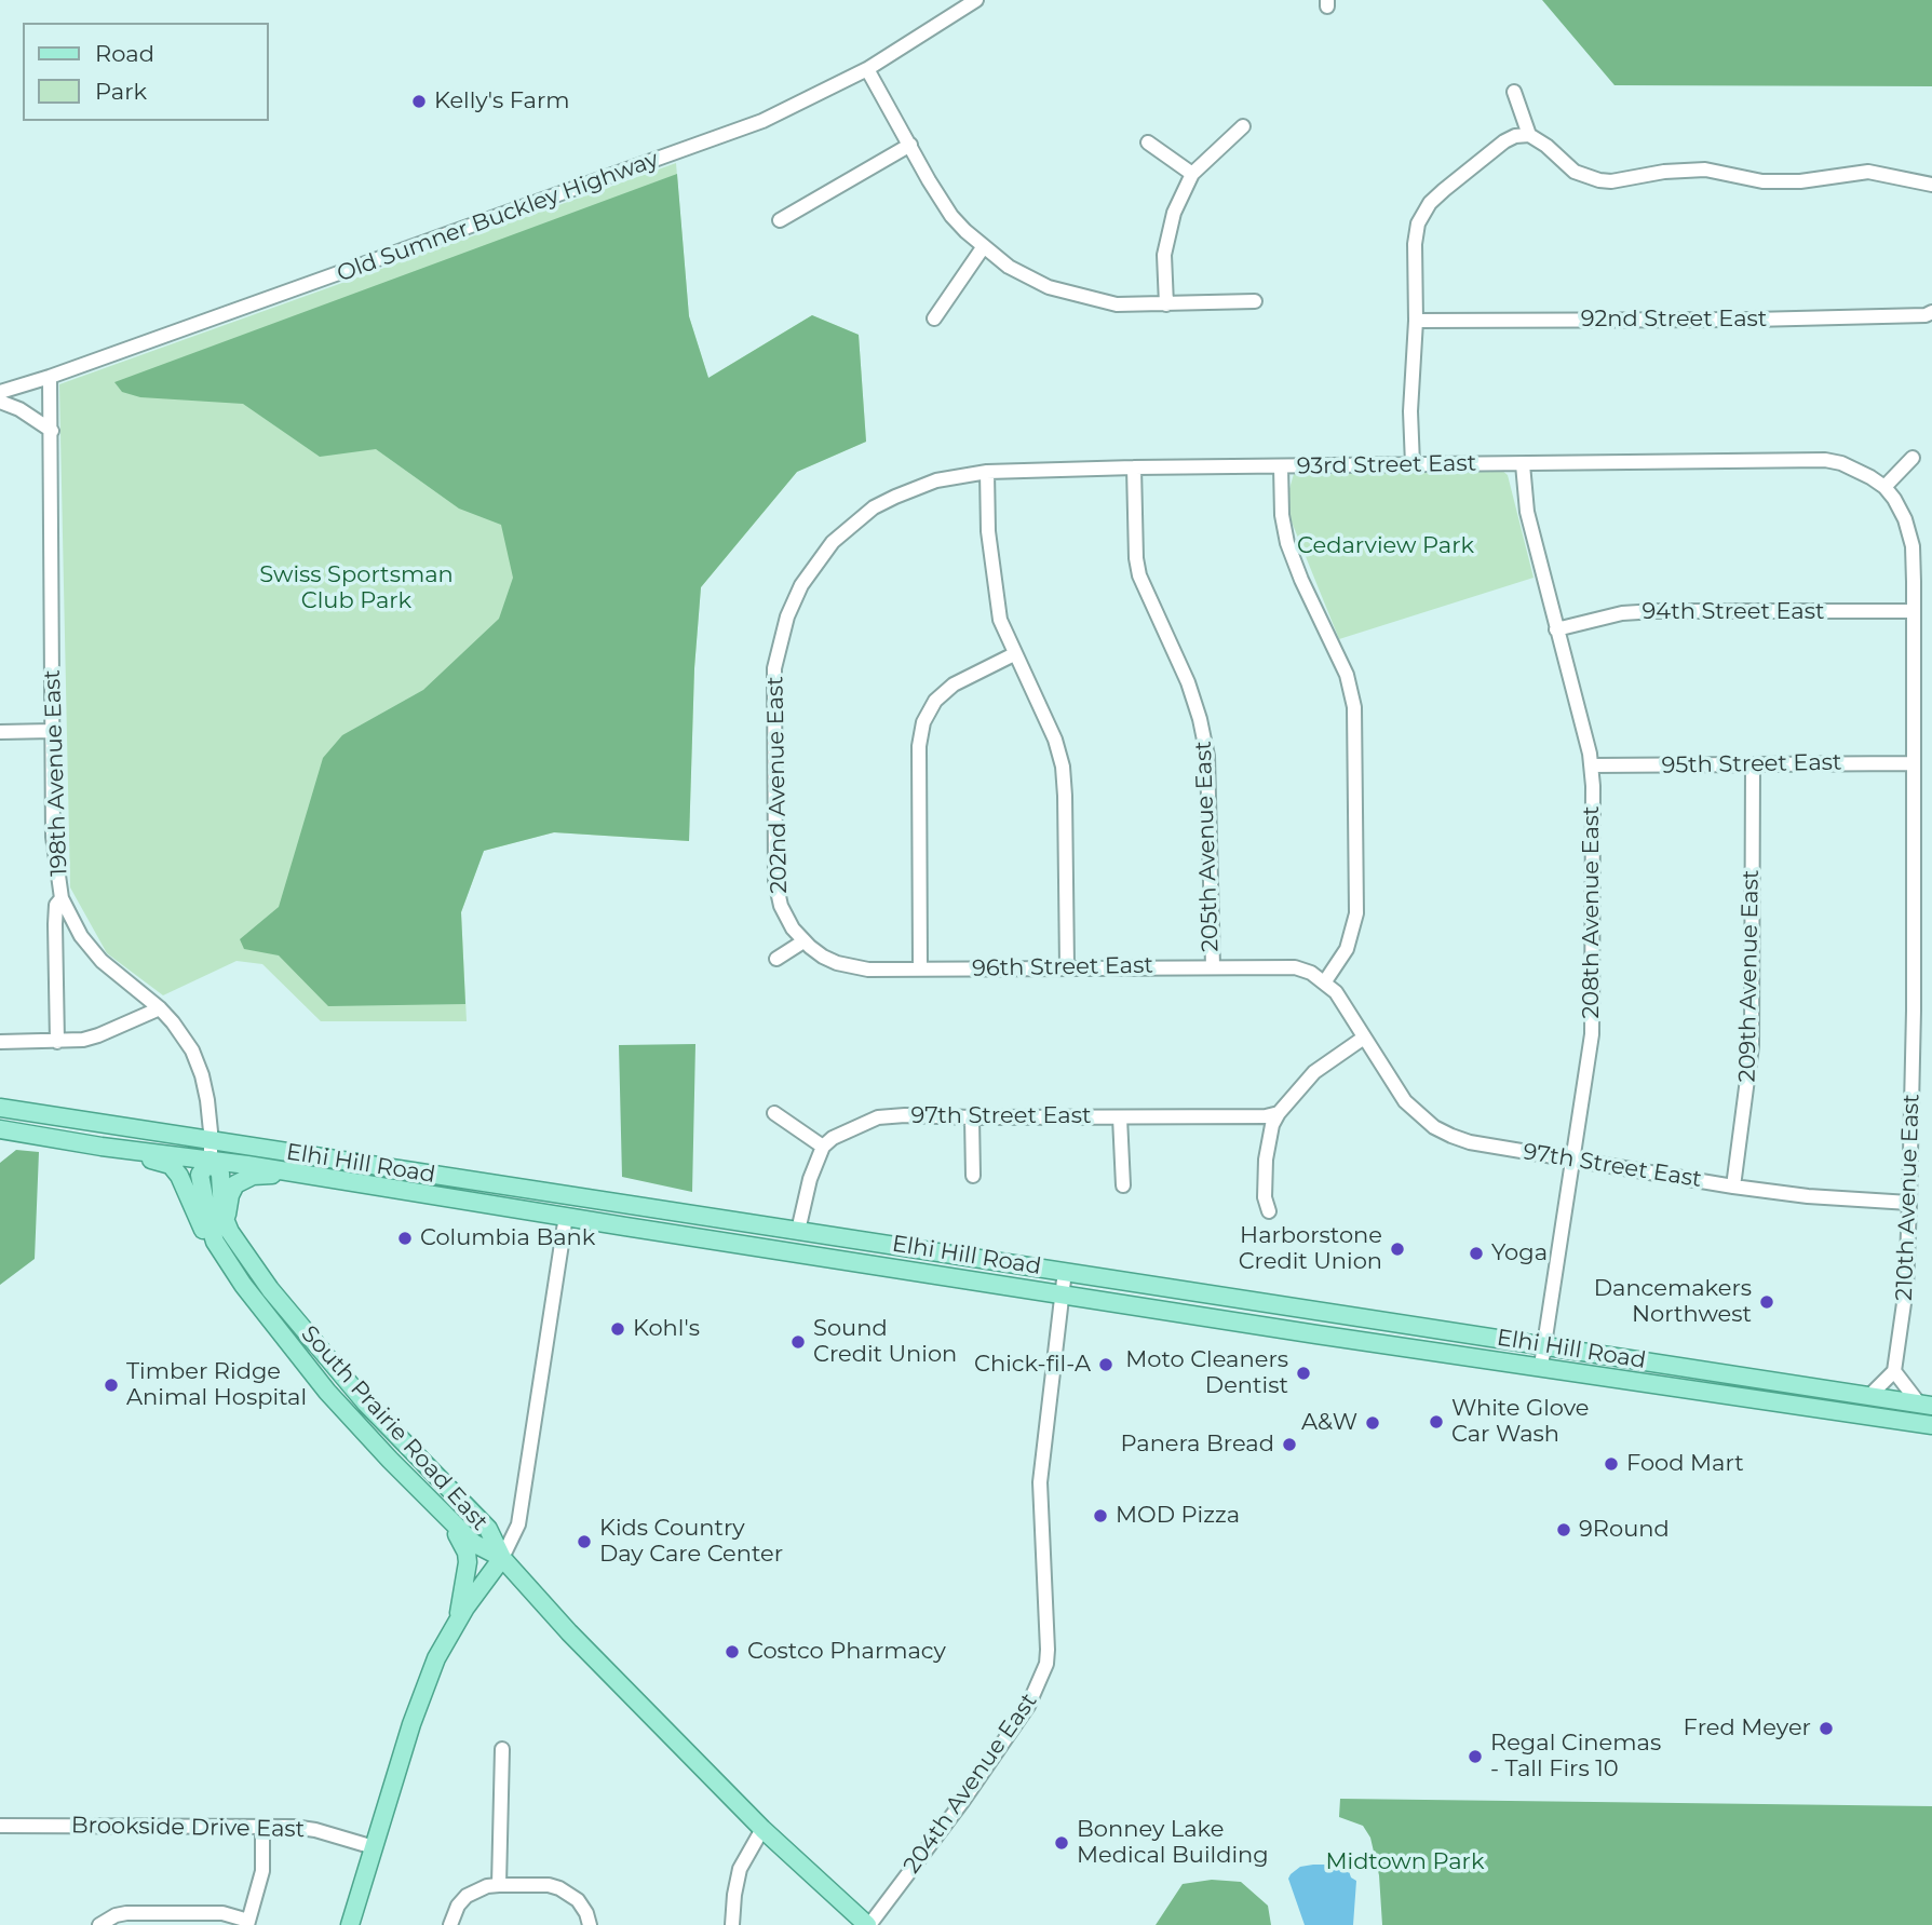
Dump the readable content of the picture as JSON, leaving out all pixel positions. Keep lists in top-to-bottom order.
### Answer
{
  "streets": {
    "main road": ["Elhi Hill Road", "South Prairie Road East"],
    "street": [
      "Old Sumner Buckley Highway",
      "92nd Street East",
      "93rd Street East",
      "94th Street East",
      "95th Street East",
      "198th Avenue East",
      "202nd Avenue East",
      "205th Avenue East",
      "208th Avenue East",
      "96th Street East",
      "209th Avenue East",
      "97th Street East",
      "210th Avenue East",
      "204th Avenue East",
      "Brookside Drive East"
    ]
  },
  "crossings": [
    ["Old Sumner Buckley Highway", "198th Avenue East"],
    ["93rd Street East", "202nd Avenue East"],
    ["93rd Street East", "205th Avenue East"],
    ["93rd Street East", "208th Avenue East"],
    ["93rd Street East", "210th Avenue East"],
    ["94th Street East", "208th Avenue East"],
    ["94th Street East", "210th Avenue East"],
    ["95th Street East", "208th Avenue East"],
    ["95th Street East", "209th Avenue East"],
    ["95th Street East", "210th Avenue East"],
    ["198th Avenue East", "Elhi Hill Road"],
    ["198th Avenue East", "South Prairie Road East"],
    ["202nd Avenue East", "96th Street East"],
    ["205th Avenue East", "96th Street East"],
    ["208th Avenue East", "97th Street East"],
    ["208th Avenue East", "Elhi Hill Road"],
    ["96th Street East", "97th Street East"],
    ["209th Avenue East", "97th Street East"],
    ["97th Street East", "210th Avenue East"],
    ["Elhi Hill Road", "South Prairie Road East"],
    ["Elhi Hill Road", "204th Avenue East"],
    ["South Prairie Road East", "204th Avenue East"]
  ],
  "parks": ["Cedarview Park", "Swiss Sportsman Club Park", "Midtown Park"],
  "places": [
    "Kelly's Farm",
    "Columbia Bank",
    "Harborstone Credit Union",
    "Yoga",
    "Dancemakers Northwest",
    "Kohl's",
    "Sound Credit Union",
    "Chick-fil-A",
    "Moto Cleaners Dentist",
    "Timber Ridge Animal Hospital",
    "White Glove Car Wash",
    "A&W",
    "Panera Bread",
    "Food Mart",
    "MOD Pizza",
    "9Round",
    "Kids Country Day Care Center",
    "Costco Pharmacy",
    "Fred Meyer",
    "Regal Cinemas - Tall Firs 10",
    "Bonney Lake Medical Building"
  ],
  "legend": ["Road", "Park"]
}
